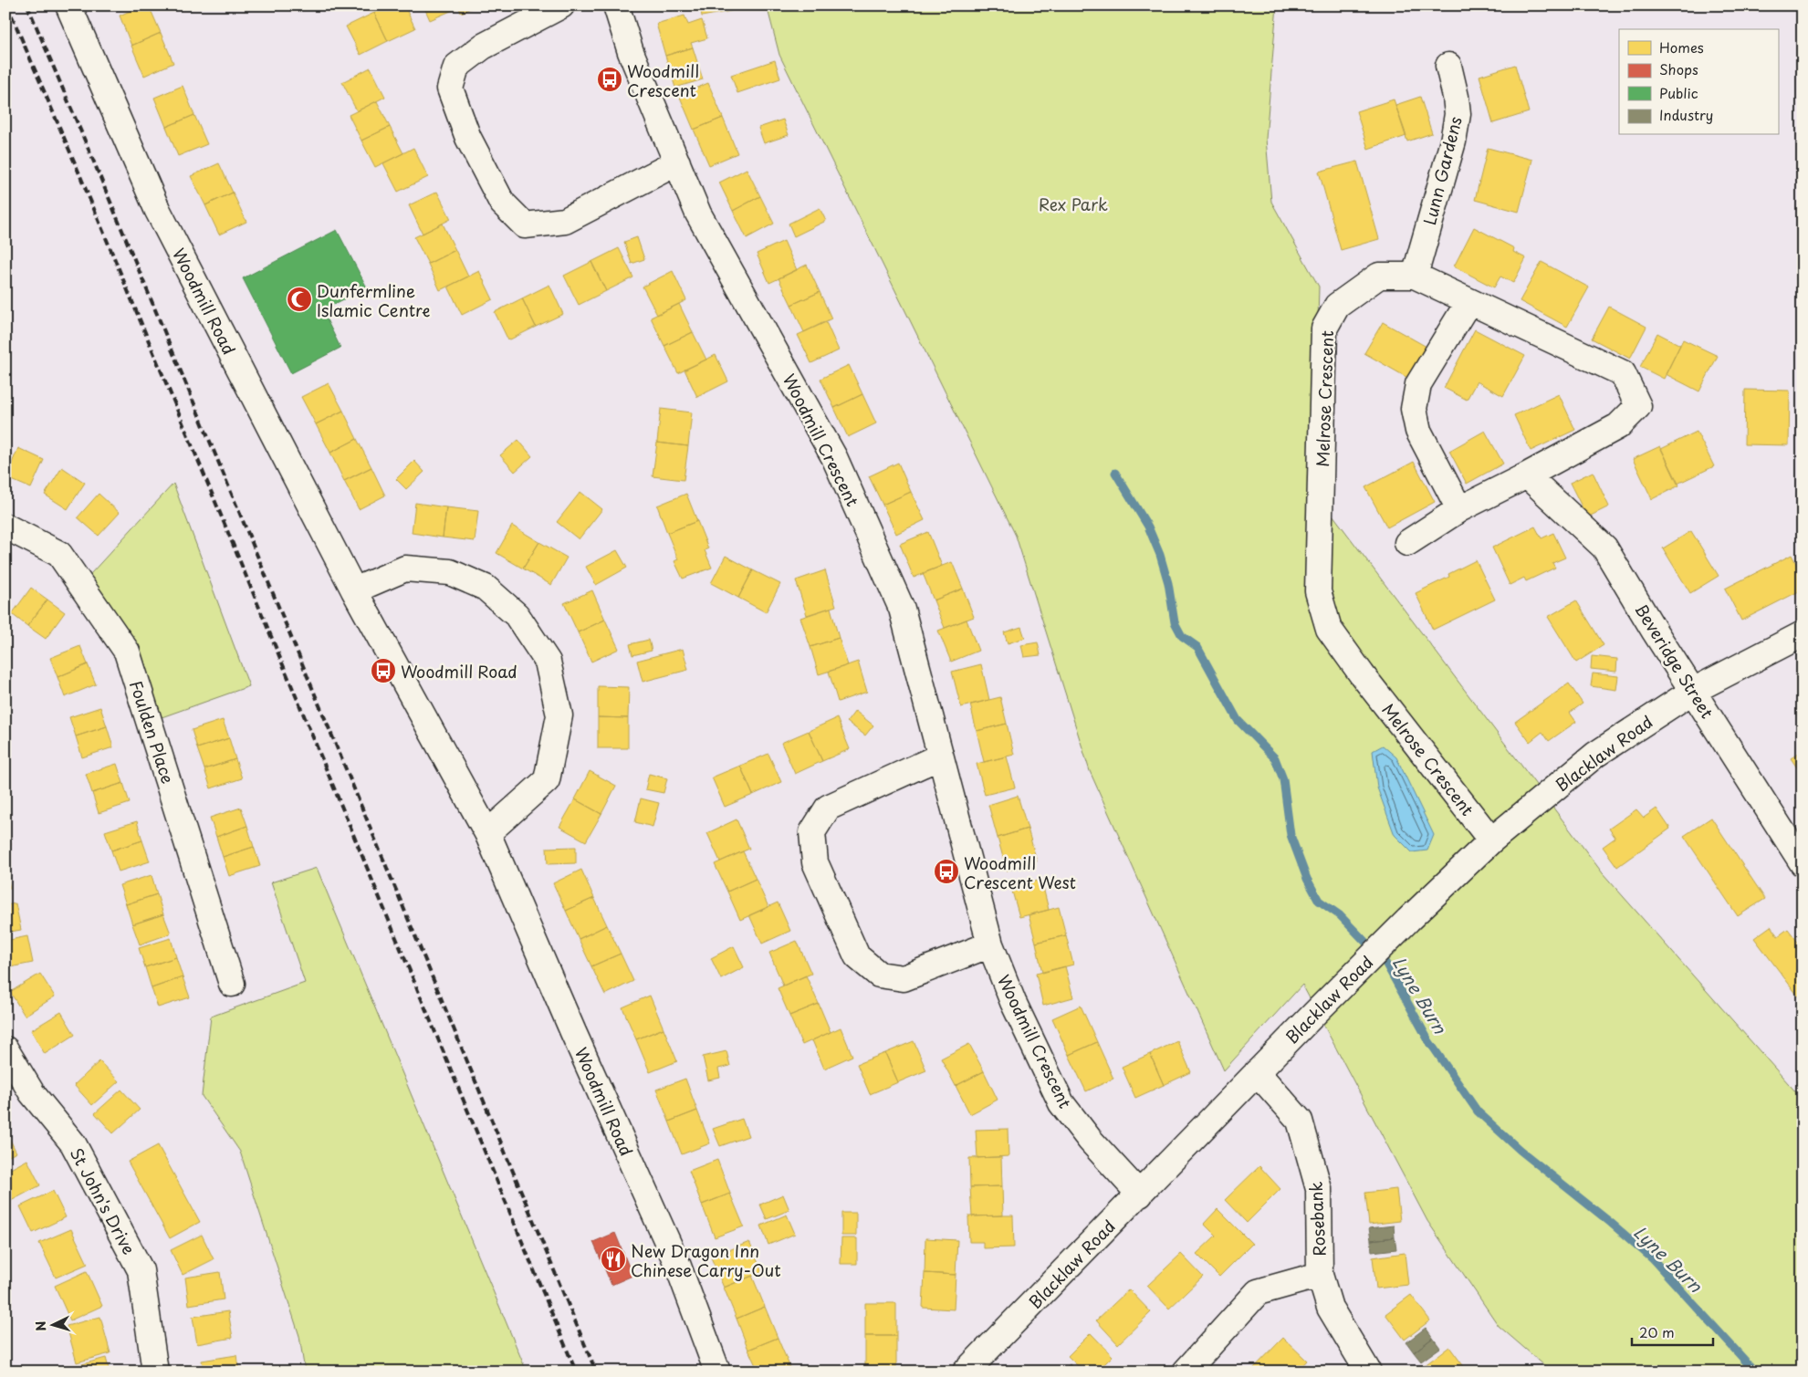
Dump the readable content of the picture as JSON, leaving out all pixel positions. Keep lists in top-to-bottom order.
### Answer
{
  "streets": {
    "street": [
      "Lunn Gardens",
      "Woodmill Road",
      "Melrose Crescent",
      "Woodmill Crescent",
      "Beveridge Street",
      "Foulden Place",
      "Blacklaw Road",
      "St John's Drive",
      "Rosebank"
    ]
  },
  "crossings": [
    ["Lunn Gardens", "Melrose Crescent"],
    ["Melrose Crescent", "Beveridge Street"],
    ["Melrose Crescent", "Blacklaw Road"],
    ["Woodmill Crescent", "Blacklaw Road"],
    ["Beveridge Street", "Blacklaw Road"],
    ["Blacklaw Road", "Rosebank"]
  ],
  "water": ["Lyne Burn"],
  "parks": ["Rex Park"],
  "places": {
    "bus stop": ["Woodmill Crescent", "Woodmill Road", "Woodmill Crescent West"],
    "mosque": ["Dunfermline Islamic Centre"],
    "restaurant": ["New Dragon Inn Chinese Carry-Out"]
  },
  "legend": [
    "Homes",
    "Shops",
    "Public",
    "Industry"
  ],
  "scale_bar": "20 m",
  "north": "left"
}
